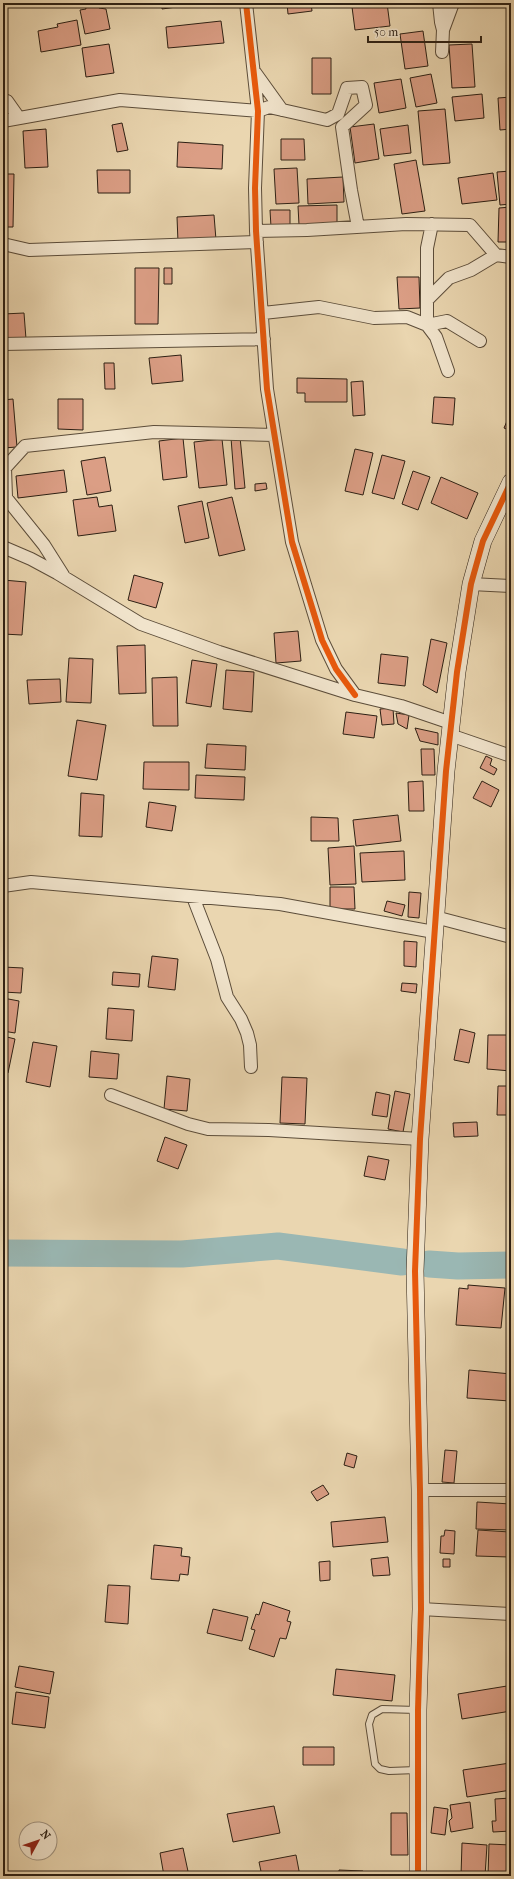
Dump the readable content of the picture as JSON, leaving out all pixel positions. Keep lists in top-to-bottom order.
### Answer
{
  "scale_bar": "50 m",
  "north": "top right"
}
